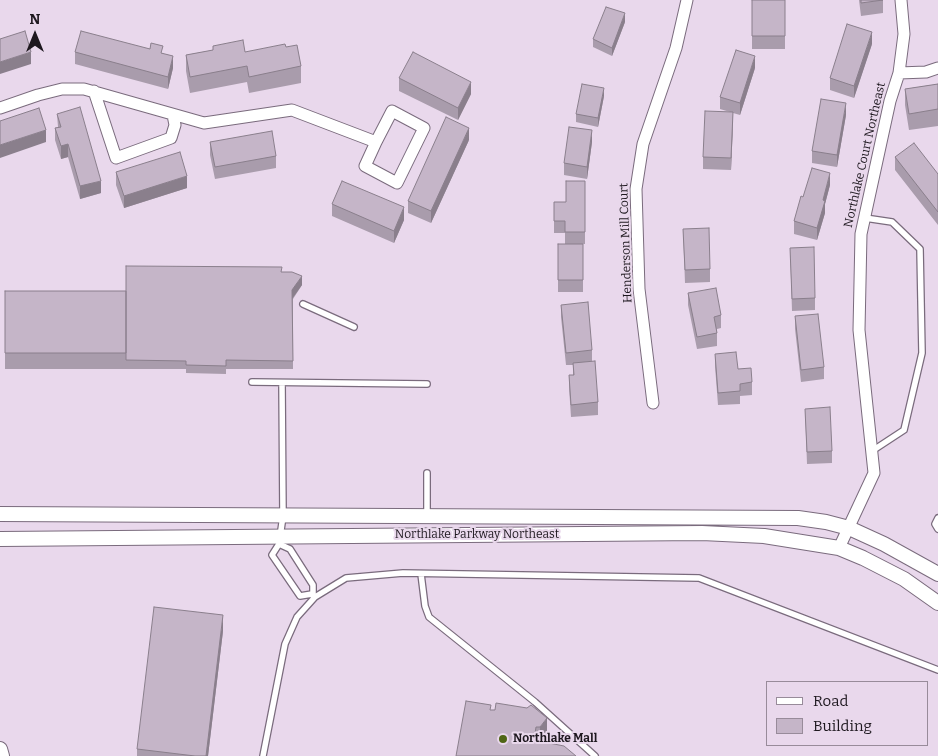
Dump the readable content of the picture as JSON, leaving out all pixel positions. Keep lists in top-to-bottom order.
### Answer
{
  "streets": {
    "street": ["Northlake Court Northeast", "Henderson Mill Court", "Northlake Parkway Northeast"]
  },
  "crossings": [
    ["Northlake Court Northeast", "Northlake Parkway Northeast"]
  ],
  "places": ["Northlake Mall"],
  "legend": ["Road", "Building"],
  "north": "top"
}
